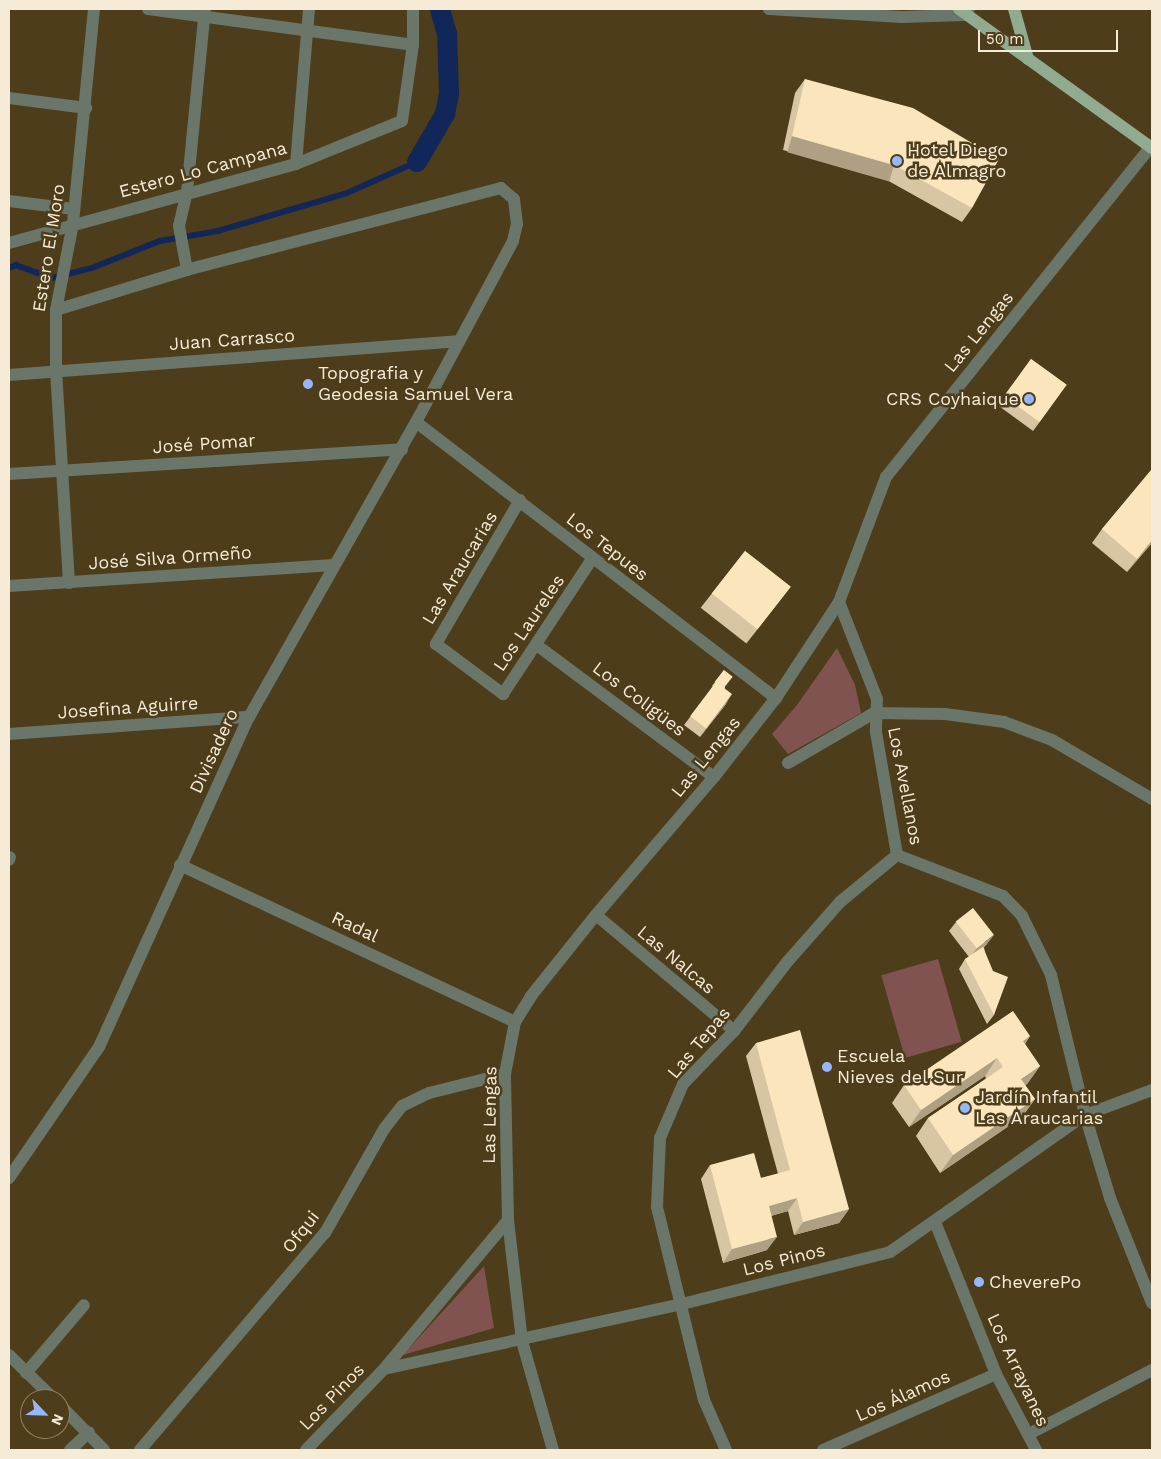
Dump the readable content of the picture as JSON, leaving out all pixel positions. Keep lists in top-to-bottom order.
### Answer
{
  "streets": {
    "street": [
      "Estero Lo Campana",
      "Estero El Moro",
      "Las Lengas",
      "Juan Carrasco",
      "José Pomar",
      "Los Tepues",
      "José Silva Ormeño",
      "Las Araucarias",
      "Los Laureles",
      "Los Coligües",
      "Josefina Aguirre",
      "Divisadero",
      "Los Avellanos",
      "Radal",
      "Las Nalcas",
      "Las Tepas",
      "Ofqui",
      "Los Pinos",
      "Los Arrayanes",
      "Los Álamos"
    ]
  },
  "crossings": [
    ["Estero Lo Campana", "Estero El Moro"],
    ["Estero El Moro", "Juan Carrasco"],
    ["Estero El Moro", "José Pomar"],
    ["Estero El Moro", "José Silva Ormeño"],
    ["Las Lengas", "Los Tepues"],
    ["Las Lengas", "Los Coligües"],
    ["Las Lengas", "Los Avellanos"],
    ["Las Lengas", "Radal"],
    ["Las Lengas", "Las Nalcas"],
    ["Las Lengas", "Ofqui"],
    ["Las Lengas", "Los Pinos"],
    ["Juan Carrasco", "Divisadero"],
    ["José Pomar", "Divisadero"],
    ["Los Tepues", "Las Araucarias"],
    ["Los Tepues", "Los Laureles"],
    ["Los Tepues", "Divisadero"],
    ["José Silva Ormeño", "Divisadero"],
    ["Las Araucarias", "Los Laureles"],
    ["Josefina Aguirre", "Divisadero"],
    ["Divisadero", "Radal"],
    ["Los Avellanos", "Las Tepas"],
    ["Los Avellanos", "Los Pinos"],
    ["Las Nalcas", "Las Tepas"],
    ["Las Tepas", "Los Pinos"],
    ["Los Pinos", "Los Arrayanes"],
    ["Los Arrayanes", "Los Álamos"]
  ],
  "places": [
    "Hotel Diego de Almagro",
    "Topografia y Geodesia Samuel Vera",
    "CRS Coyhaique",
    "Escuela Nieves del Sur",
    "Jardín Infantil Las Araucarias",
    "CheverePo"
  ],
  "scale_bar": "50 m",
  "north": "bottom right"
}
